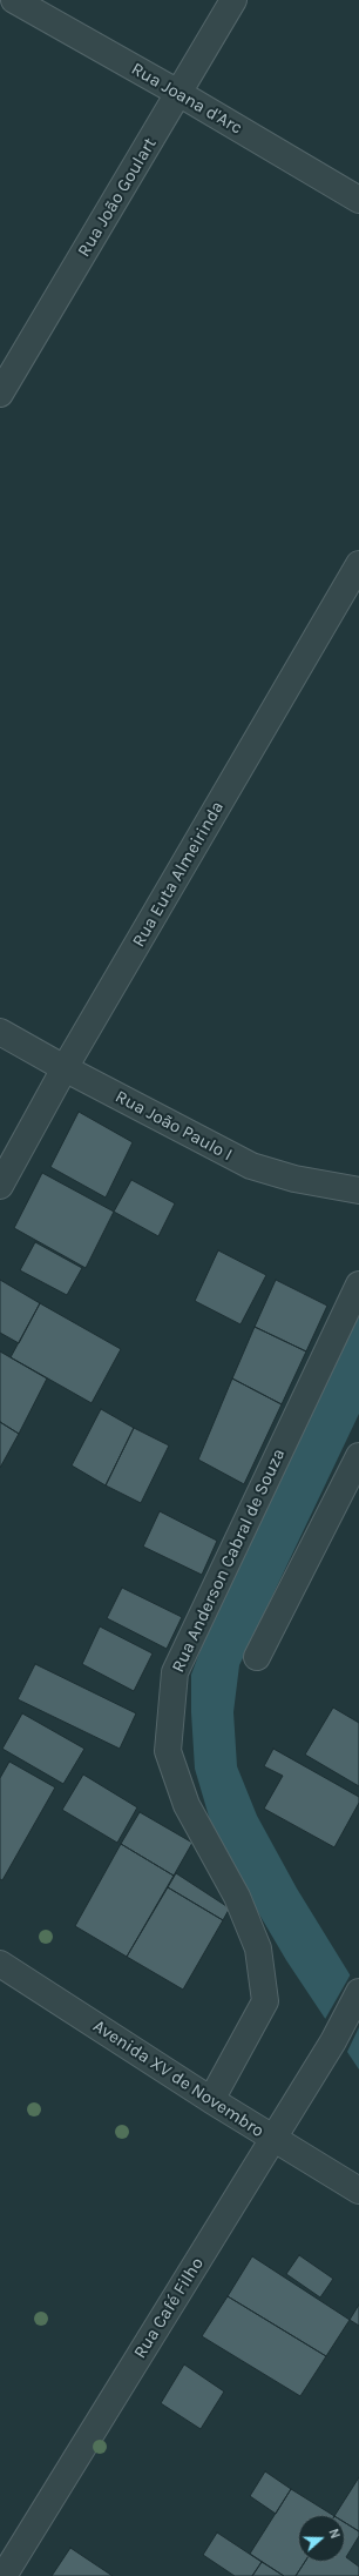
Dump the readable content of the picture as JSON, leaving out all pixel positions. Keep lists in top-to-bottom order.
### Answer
{
  "streets": {
    "street": [
      "Rua Joana d'Arc",
      "Rua João Goulart",
      "Rua Euta Almeirinda",
      "Rua João Paulo I",
      "Rua Anderson Cabral de Souza",
      "Avenida XV de Novembro",
      "Rua Café Filho"
    ]
  },
  "crossings": [
    ["Rua Joana d'Arc", "Rua João Goulart"],
    ["Rua Euta Almeirinda", "Rua João Paulo I"],
    ["Rua Anderson Cabral de Souza", "Avenida XV de Novembro"],
    ["Avenida XV de Novembro", "Rua Café Filho"]
  ],
  "north": "right"
}
